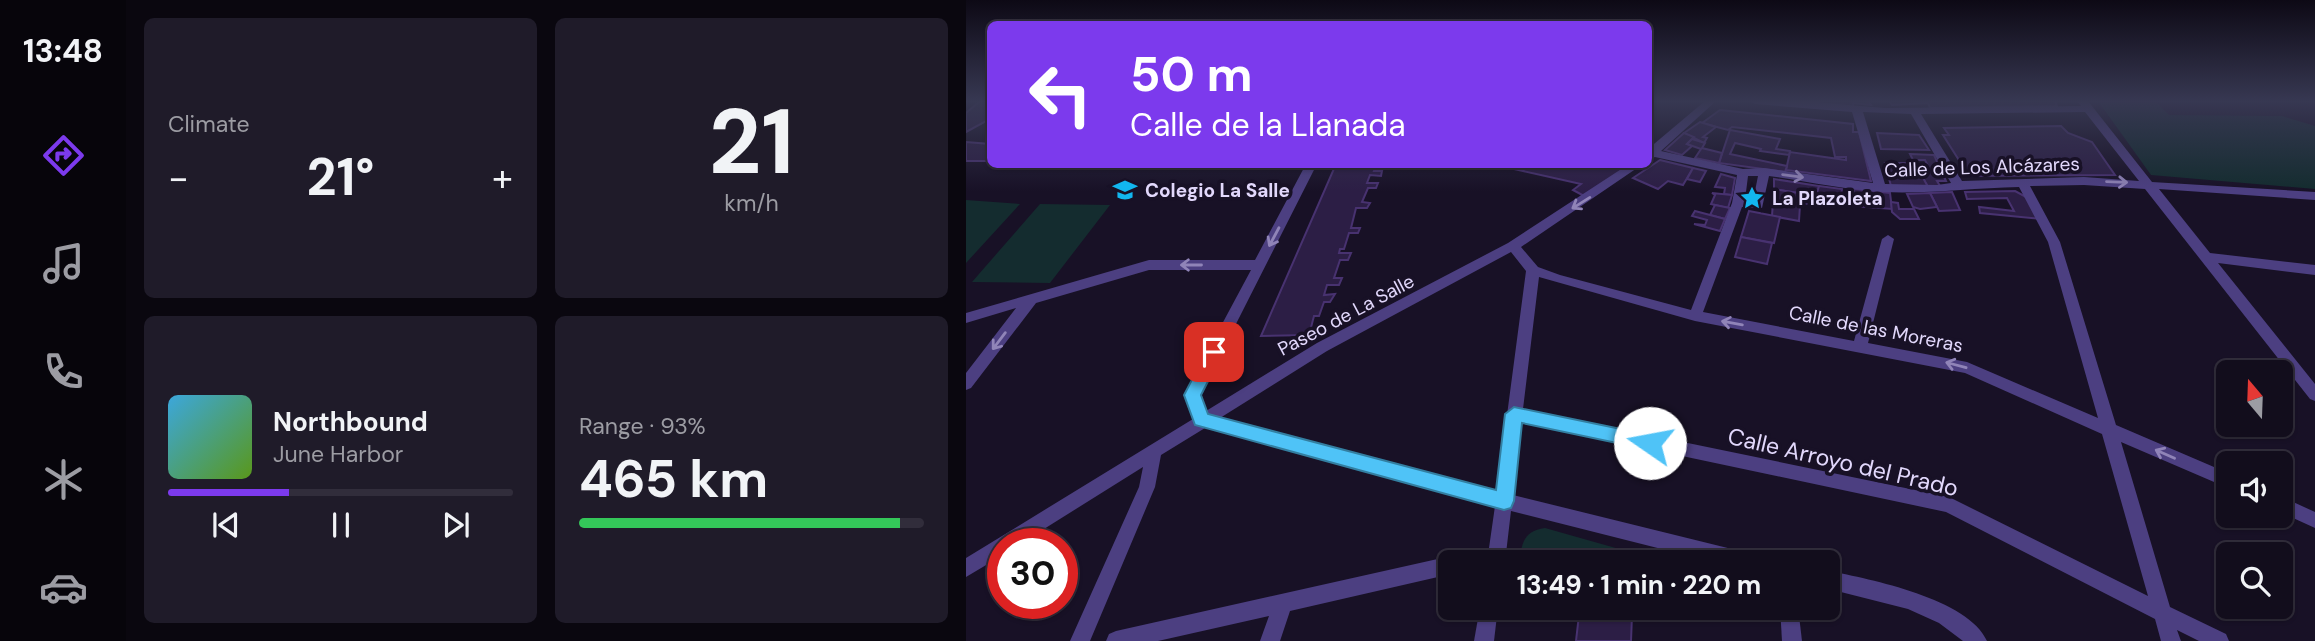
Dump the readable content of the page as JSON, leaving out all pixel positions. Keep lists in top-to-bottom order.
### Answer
{
  "streets": {
    "street": [
      "Calle de Los Alcázares",
      "Paseo de La Salle",
      "Calle de las Moreras",
      "Calle Arroyo del Prado"
    ]
  },
  "one_way": ["Calle de Los Alcázares", "Calle de las Moreras"],
  "places": {
    "school or university": ["Colegio La Salle"],
    "place": ["La Plazoleta"]
  },
  "north": "top",
  "page": {
    "tabs": "13:48",
    "tile": [
      "Climate",
      ["21", "km/h"],
      ["Range · 93%", "465 km"]
    ],
    "turn": ["50 m", "Calle de la Llanada"],
    "heat": ["−", "21°", "+"],
    "song": ["Northbound", "June Harbor"],
    "limit": "30",
    "trip": "13:49 · 1 min · 220 m"
  }
}
